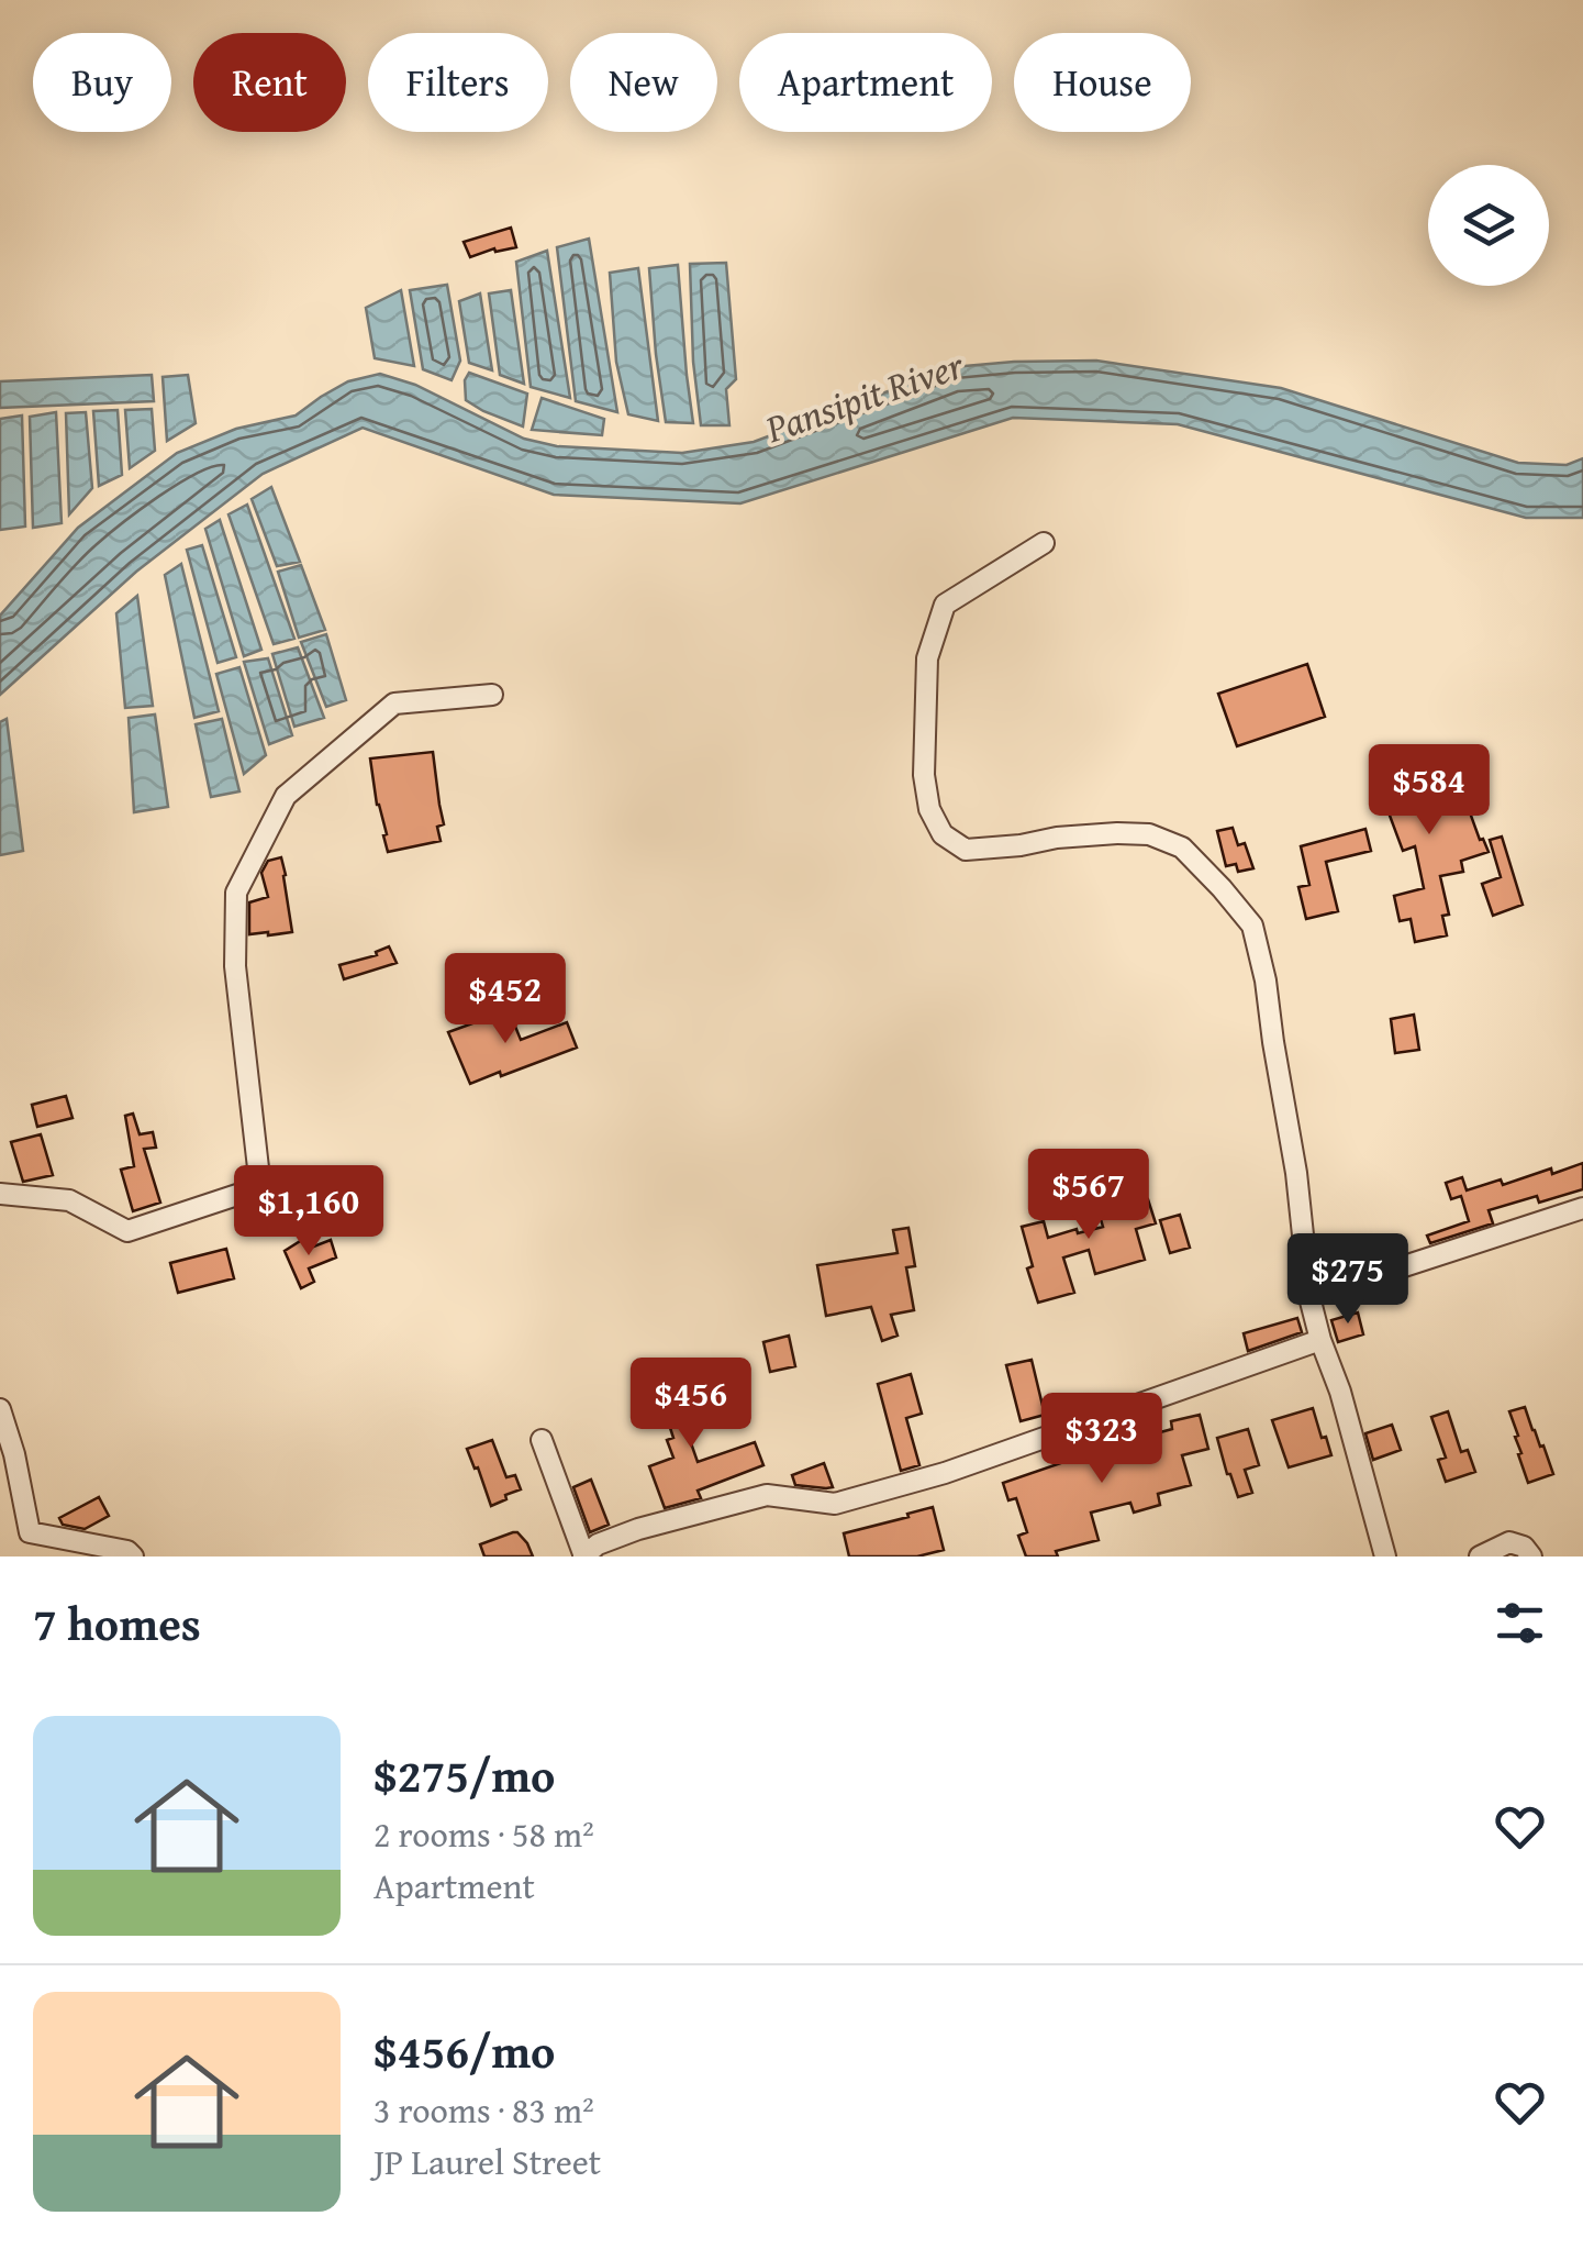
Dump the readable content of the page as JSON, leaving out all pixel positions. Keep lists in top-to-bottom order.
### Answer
{
  "water": ["Pansipit River"],
  "page": {
    "chip": [
      "Buy",
      "Rent",
      "Filters",
      "New",
      "Apartment",
      "House"
    ],
    "price": [
      "$584",
      "$452",
      "$567",
      "$1,160",
      "$275",
      "$456",
      "$323"
    ],
    "heading": "7 homes",
    "list": [
      {
        "name": "$275/mo",
        "note": "2 rooms · 58 m² · Apartment"
      },
      {
        "name": "$456/mo",
        "note": "3 rooms · 83 m² · JP Laurel Street"
      }
    ]
  }
}
